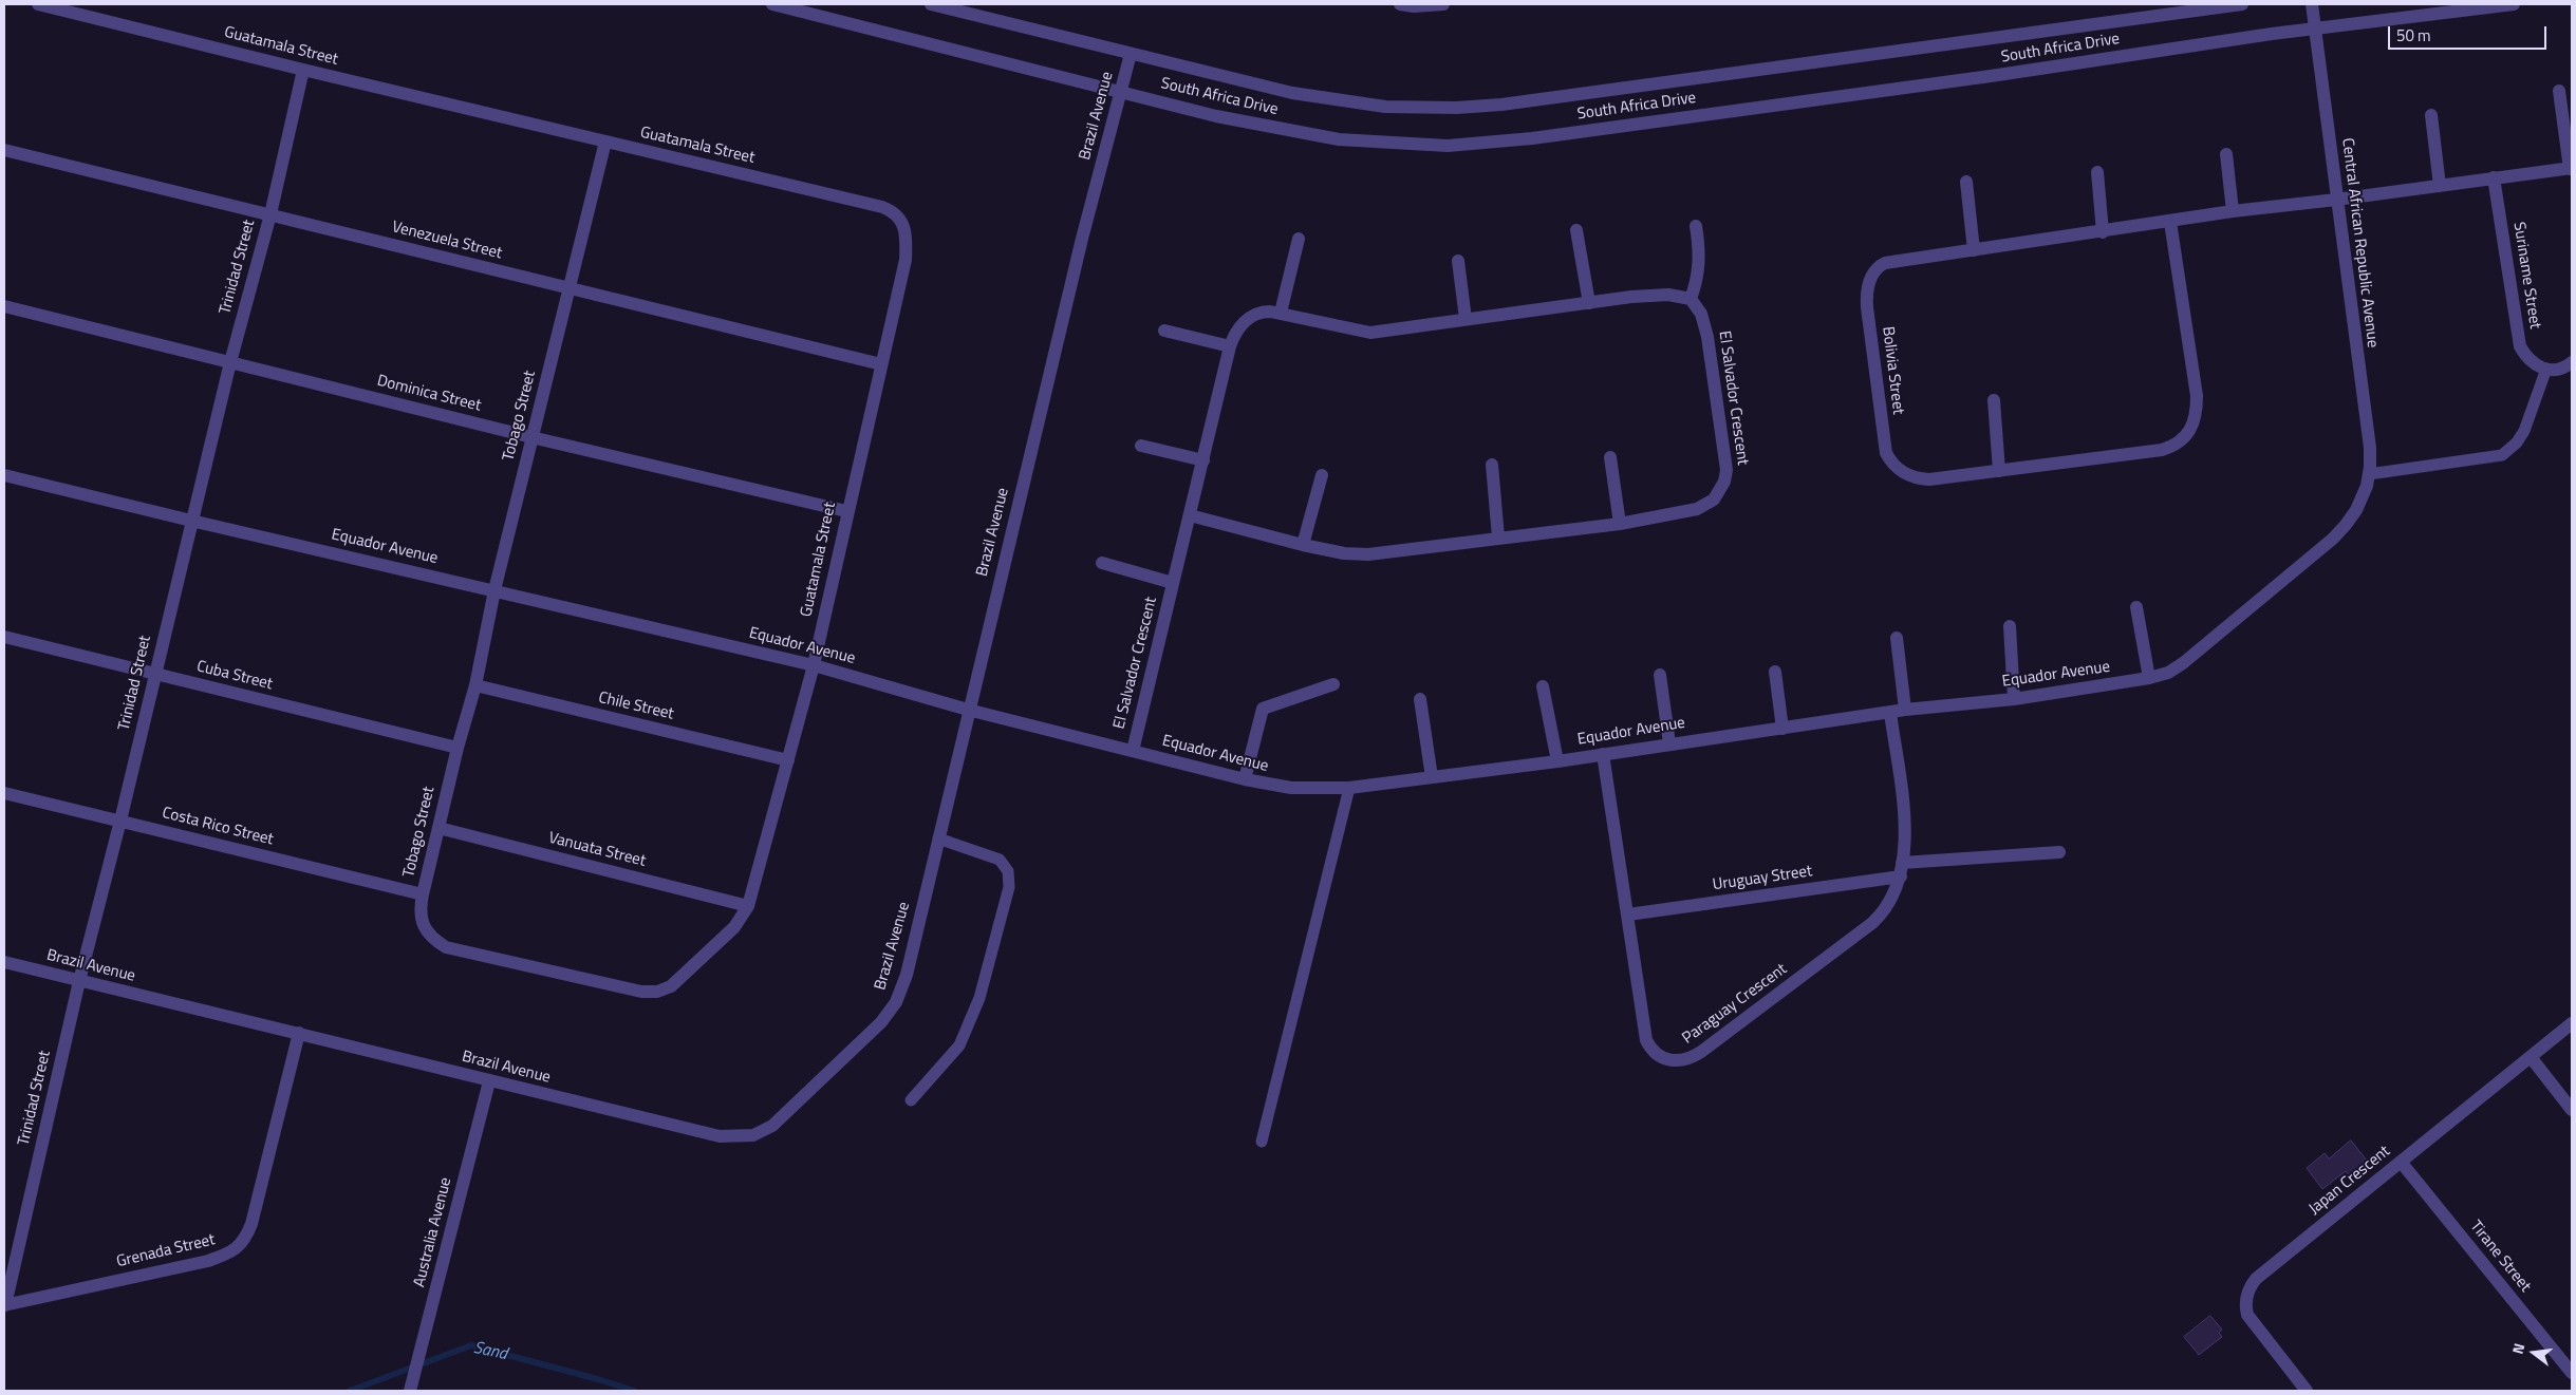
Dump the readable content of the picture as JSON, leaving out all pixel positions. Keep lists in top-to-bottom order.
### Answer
{
  "streets": {
    "street": [
      "Guatamala Street",
      "South Africa Drive",
      "Brazil Avenue",
      "Venezuela Street",
      "Central African Republic Avenue",
      "Trinidad Street",
      "Suriname Street",
      "Bolivia Street",
      "Dominica Street",
      "El Salvador Crescent",
      "Tobago Street",
      "Equador Avenue",
      "Cuba Street",
      "Chile Street",
      "Costa Rico Street",
      "Vanuata Street",
      "Uruguay Street",
      "Paraguay Crescent",
      "Japan Crescent",
      "Australia Avenue",
      "Grenada Street",
      "Tirane Street"
    ]
  },
  "crossings": [
    ["Guatamala Street", "Venezuela Street"],
    ["Guatamala Street", "Trinidad Street"],
    ["Guatamala Street", "Dominica Street"],
    ["Guatamala Street", "Tobago Street"],
    ["Guatamala Street", "Equador Avenue"],
    ["South Africa Drive", "Brazil Avenue"],
    ["South Africa Drive", "Central African Republic Avenue"],
    ["Brazil Avenue", "Trinidad Street"],
    ["Brazil Avenue", "Equador Avenue"],
    ["Brazil Avenue", "Australia Avenue"],
    ["Brazil Avenue", "Grenada Street"],
    ["Venezuela Street", "Trinidad Street"],
    ["Venezuela Street", "Tobago Street"],
    ["Central African Republic Avenue", "Bolivia Street"],
    ["Central African Republic Avenue", "Equador Avenue"],
    ["Trinidad Street", "Dominica Street"],
    ["Trinidad Street", "Equador Avenue"],
    ["Trinidad Street", "Cuba Street"],
    ["Trinidad Street", "Costa Rico Street"],
    ["Trinidad Street", "Grenada Street"],
    ["Dominica Street", "Tobago Street"],
    ["El Salvador Crescent", "Equador Avenue"],
    ["Tobago Street", "Equador Avenue"],
    ["Tobago Street", "Cuba Street"],
    ["Tobago Street", "Chile Street"],
    ["Tobago Street", "Costa Rico Street"],
    ["Tobago Street", "Vanuata Street"],
    ["Equador Avenue", "Paraguay Crescent"],
    ["Uruguay Street", "Paraguay Crescent"],
    ["Japan Crescent", "Tirane Street"]
  ],
  "water": ["Sand"],
  "scale_bar": "50 m",
  "north": "left"
}
